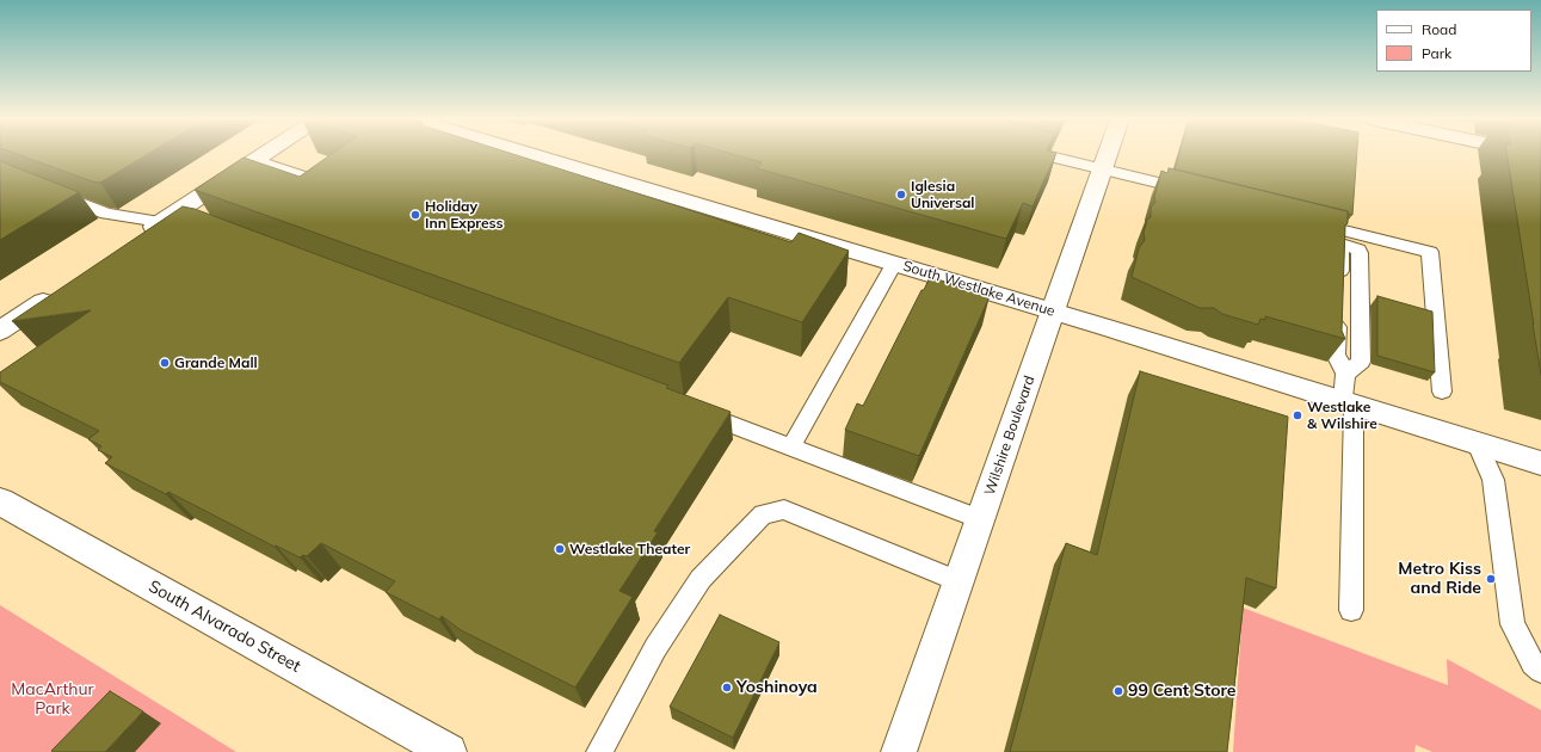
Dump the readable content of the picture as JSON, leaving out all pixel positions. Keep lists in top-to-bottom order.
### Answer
{
  "streets": {
    "main road": ["South Westlake Avenue", "Wilshire Boulevard", "South Alvarado Street"]
  },
  "crossings": [
    ["South Westlake Avenue", "Wilshire Boulevard"]
  ],
  "parks": ["MacArthur Park"],
  "places": [
    "Iglesia Universal",
    "Holiday Inn Express",
    "Grande Mall",
    "Westlake & Wilshire",
    "Westlake Theater",
    "Metro Kiss and Ride",
    "Yoshinoya",
    "99 Cent Store"
  ],
  "legend": ["Road", "Park"]
}
